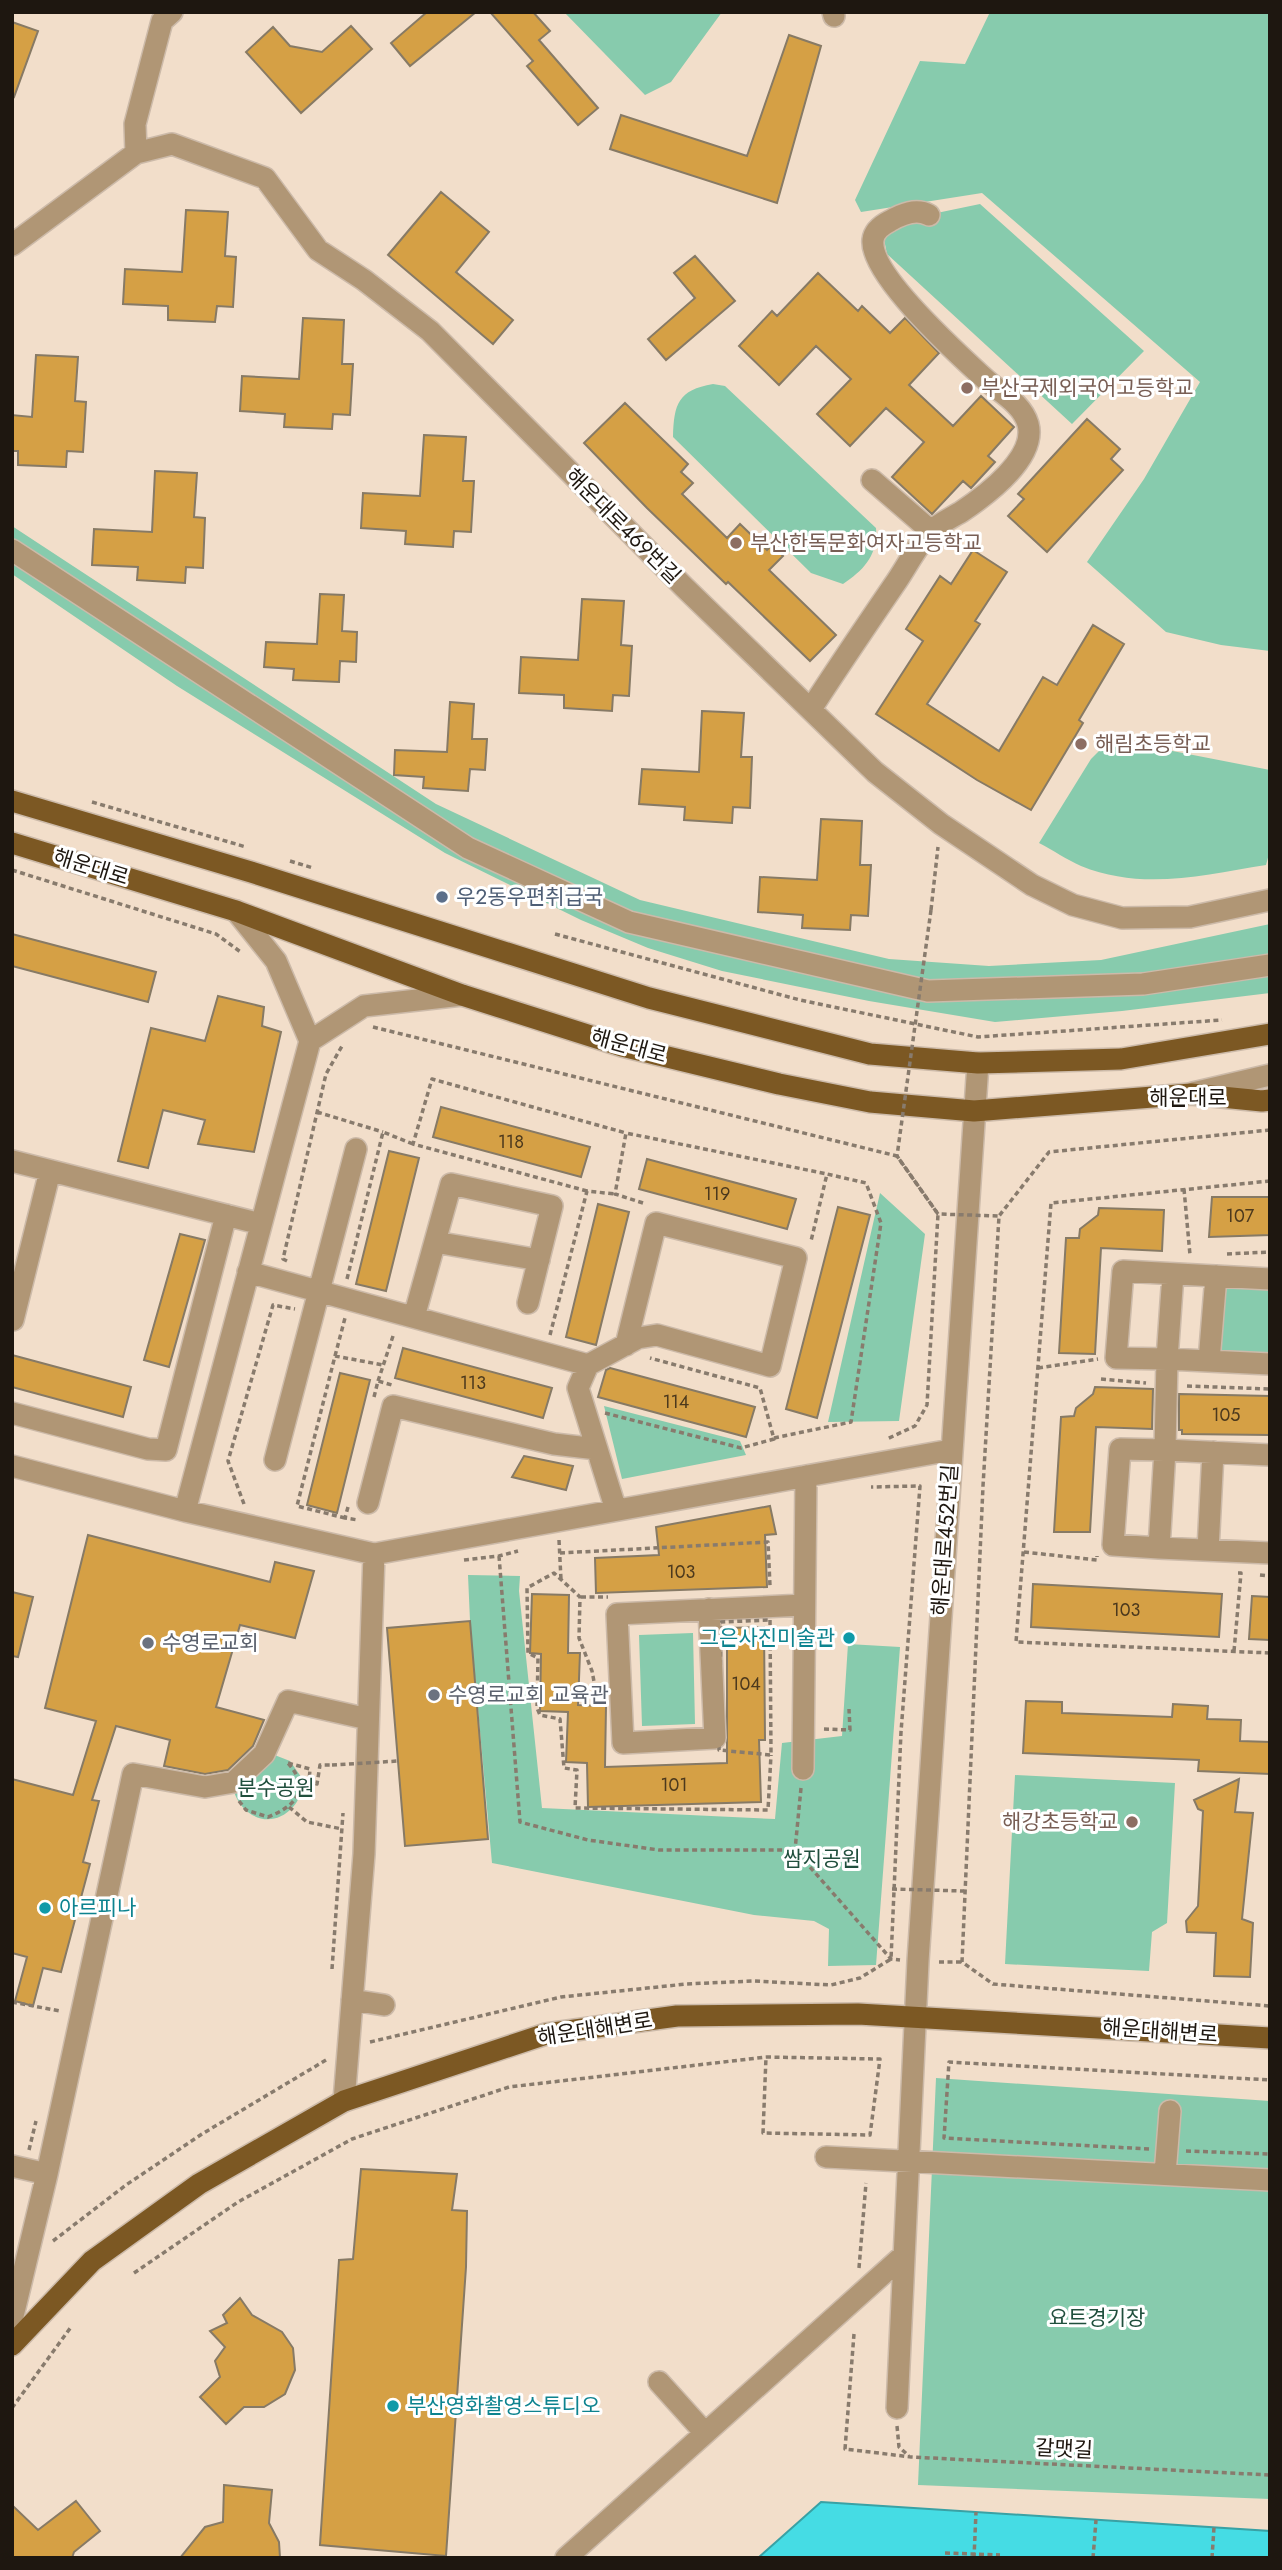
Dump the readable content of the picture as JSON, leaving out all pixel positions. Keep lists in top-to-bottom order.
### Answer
{
  "streets": {
    "main road": ["해운대로", "해운대해변로"],
    "street": ["해운대로469번길", "해운대로452번길"],
    "path": ["갈맷길"]
  },
  "crossings": [
    ["해운대로", "해운대로452번길"],
    ["해운대로452번길", "해운대해변로"]
  ],
  "parks": ["분수공원", "쌈지공원", "요트경기장"],
  "places": [
    "부산국제외국어고등학교",
    "부산한독문화여자고등학교",
    "해림초등학교",
    "우2동우편취급국",
    "그은사진미술관",
    "수영로교회",
    "수영로교회 교육관",
    "해강초등학교",
    "아르피나",
    "부산영화촬영스튜디오"
  ],
  "house_numbers": [
    "118",
    "119",
    "107",
    "113",
    "114",
    "105",
    "103",
    "103",
    "104",
    "101"
  ]
}
